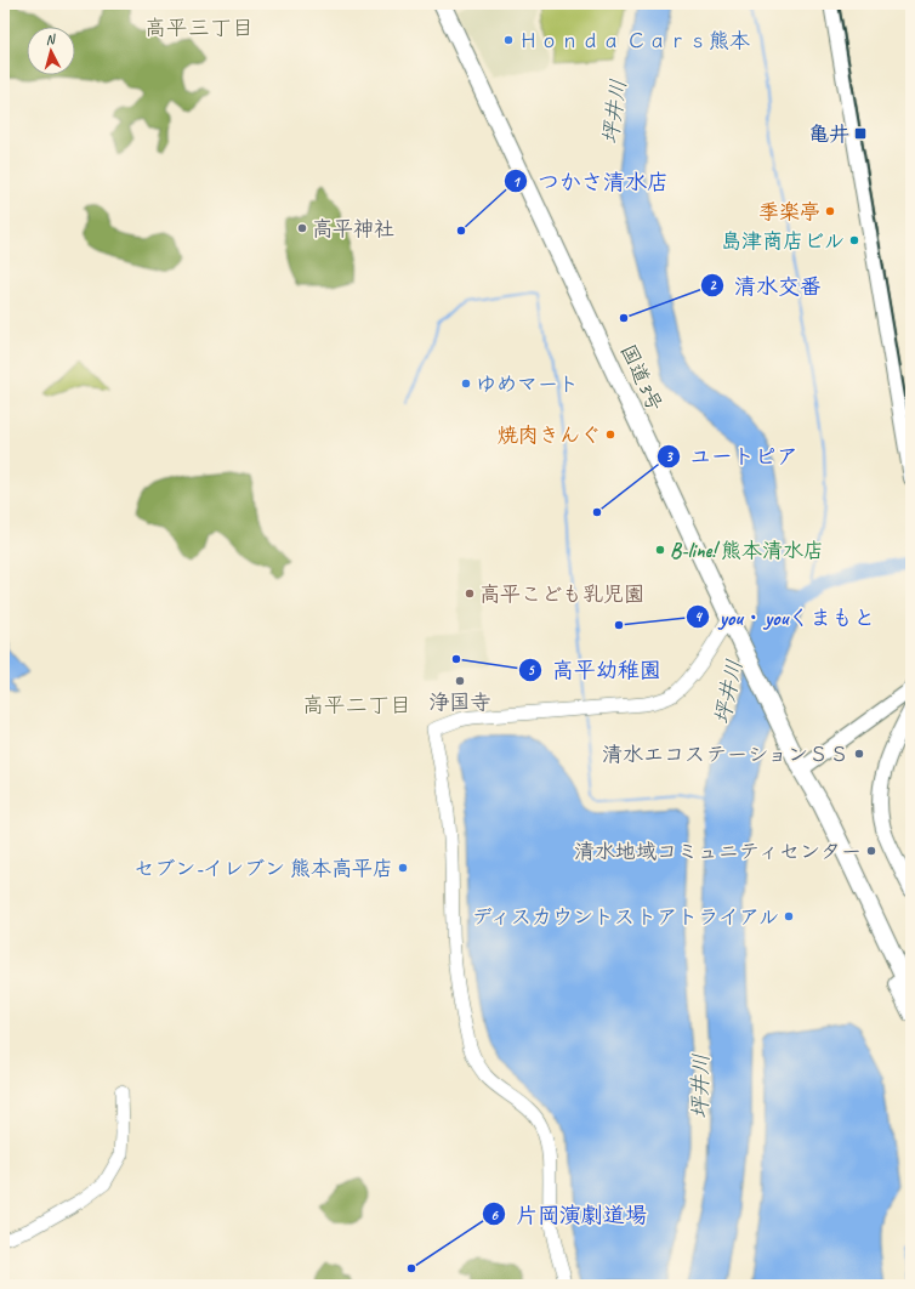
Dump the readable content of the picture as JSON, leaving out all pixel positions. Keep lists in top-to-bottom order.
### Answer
{
  "streets": {
    "highway": ["国道3号"]
  },
  "districts": ["高平三丁目", "高平二丁目"],
  "water": ["坪井川"],
  "places": {
    "other": [
      "Ｈｏｎｄａ Ｃａｒｓ熊本",
      "季楽亭",
      "高平神社",
      "つかさ清水店",
      "島津商店ビル",
      "清水交番",
      "ゆめマート",
      "焼肉きんぐ",
      "ユートピア",
      "B-line! 熊本清水店",
      "高平こども乳児園",
      "you・youくまもと",
      "高平幼稚園",
      "浄国寺",
      "清水エコステーションＳＳ",
      "清水地域コミュニティセンター",
      "セブン-イレブン 熊本高平店",
      "ディスカウントストアトライアル",
      "片岡演劇道場"
    ],
    "transit": ["亀井"]
  },
  "north": "top"
}
